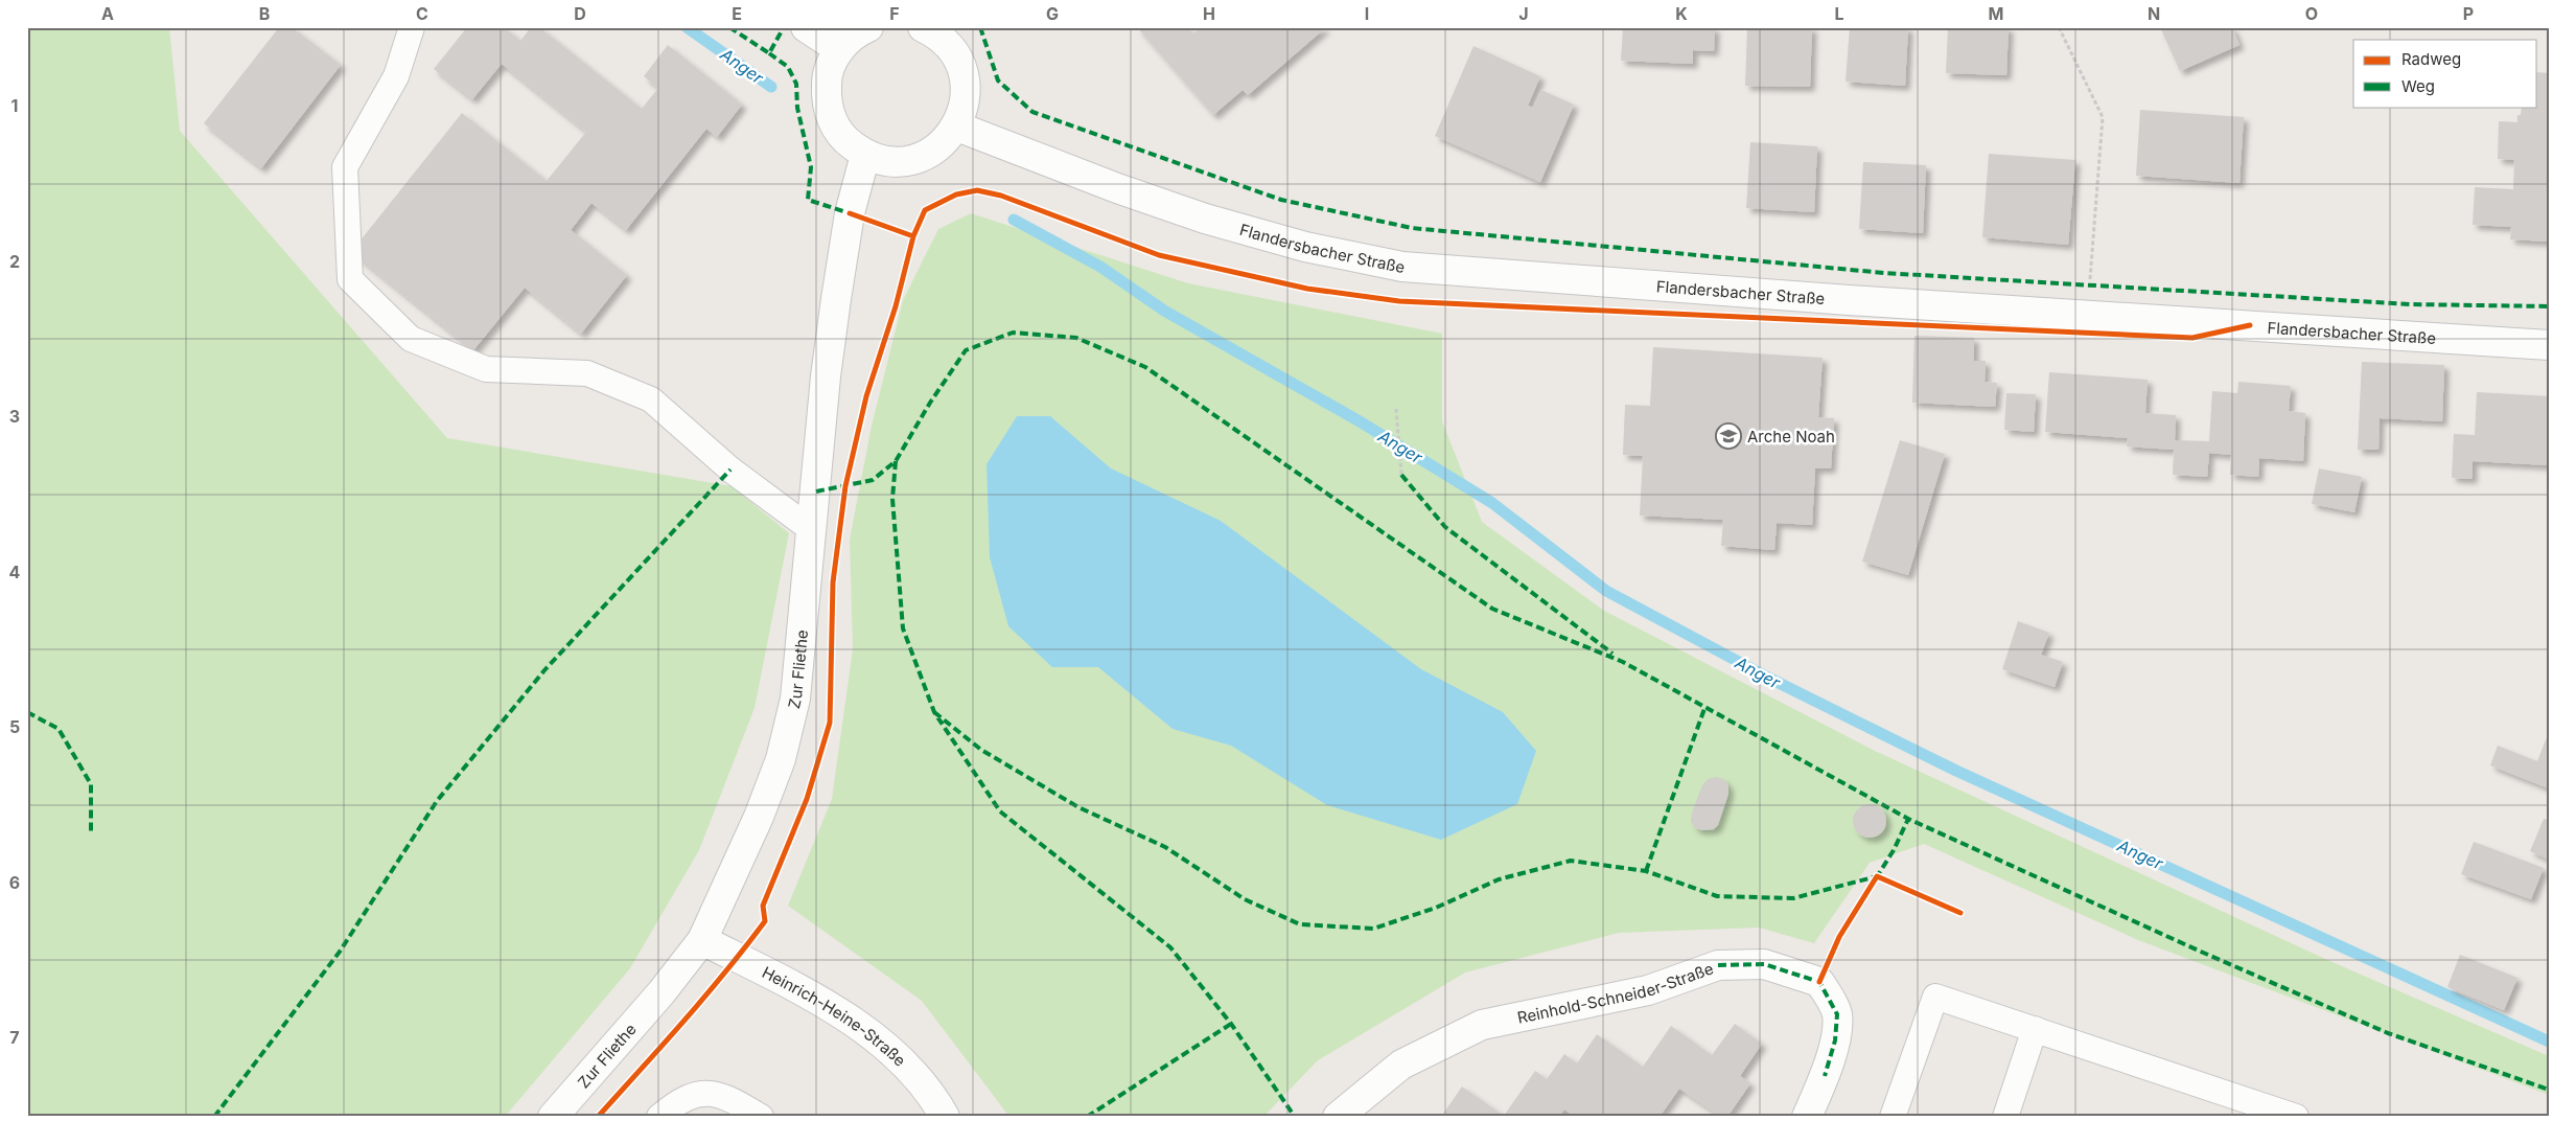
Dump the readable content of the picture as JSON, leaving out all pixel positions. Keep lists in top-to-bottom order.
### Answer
{
  "streets": {
    "street": [
      "Flandersbacher Straße",
      "Zur Fliethe",
      "Reinhold-Schneider-Straße",
      "Heinrich-Heine-Straße"
    ]
  },
  "crossings": [
    ["Zur Fliethe", "Heinrich-Heine-Straße"]
  ],
  "water": ["Anger"],
  "places": {
    "school or university": ["Arche Noah"]
  },
  "legend": ["Radweg", "Weg"],
  "grid": {
    "columns": [
      "A",
      "B",
      "C",
      "D",
      "E",
      "F",
      "G",
      "H",
      "I",
      "J",
      "K",
      "L",
      "M",
      "N",
      "O",
      "P"
    ],
    "rows": [
      "1",
      "2",
      "3",
      "4",
      "5",
      "6",
      "7"
    ]
  }
}
